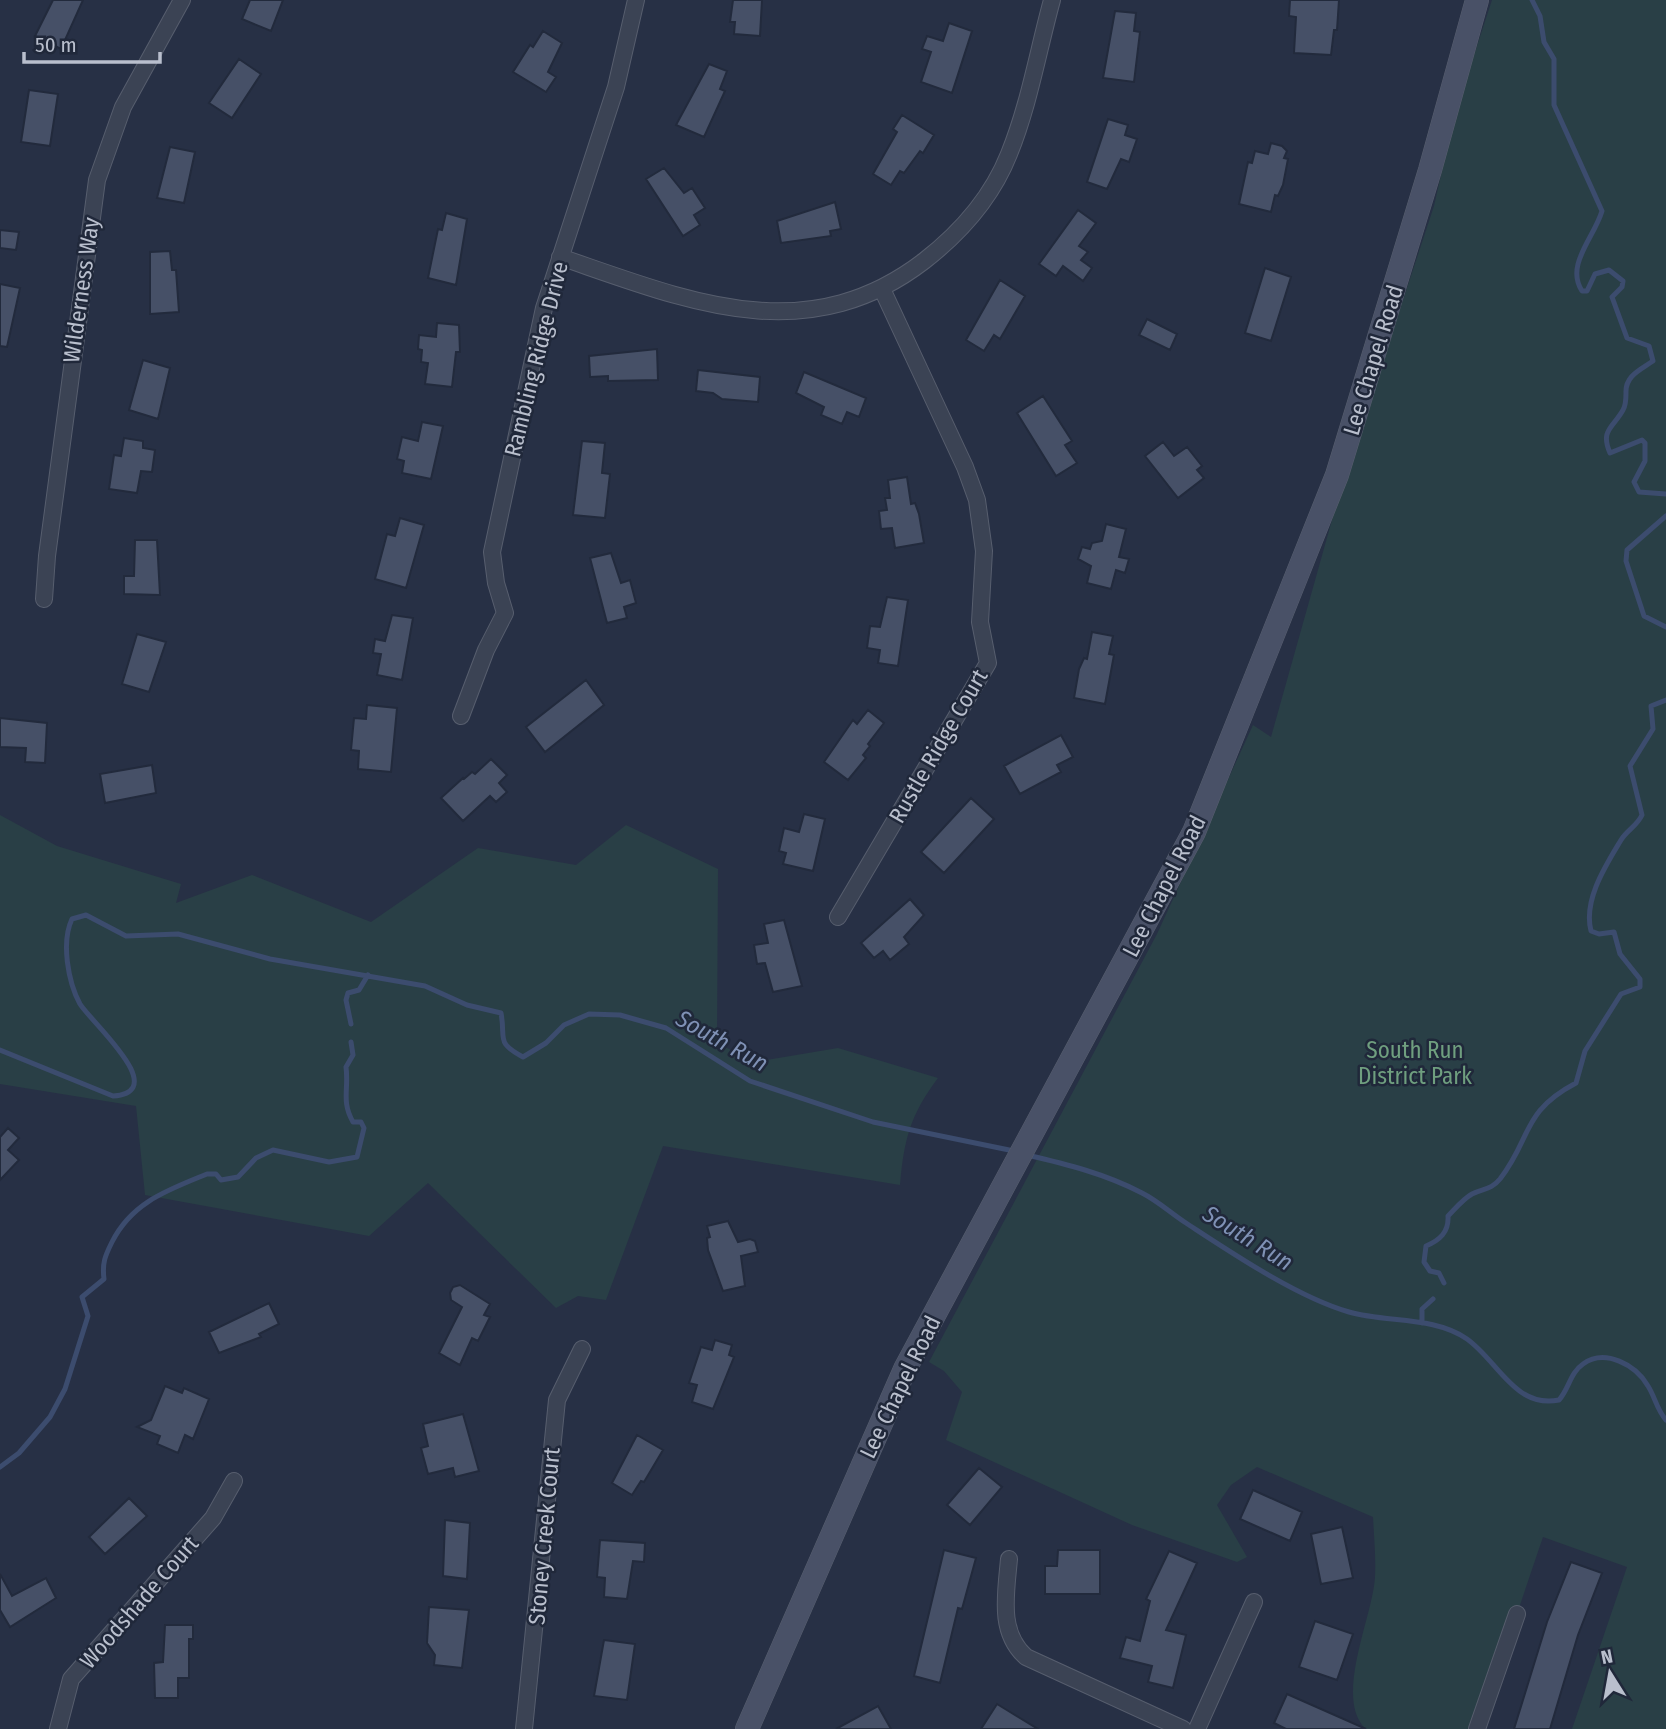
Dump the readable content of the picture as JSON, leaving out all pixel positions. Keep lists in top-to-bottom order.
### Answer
{
  "streets": {
    "main road": ["Lee Chapel Road"],
    "street": [
      "Wilderness Way",
      "Rambling Ridge Drive",
      "Rustle Ridge Court",
      "Stoney Creek Court",
      "Woodshade Court"
    ]
  },
  "water": ["South Run"],
  "parks": ["South Run District Park"],
  "scale_bar": "50 m",
  "north": "top"
}
